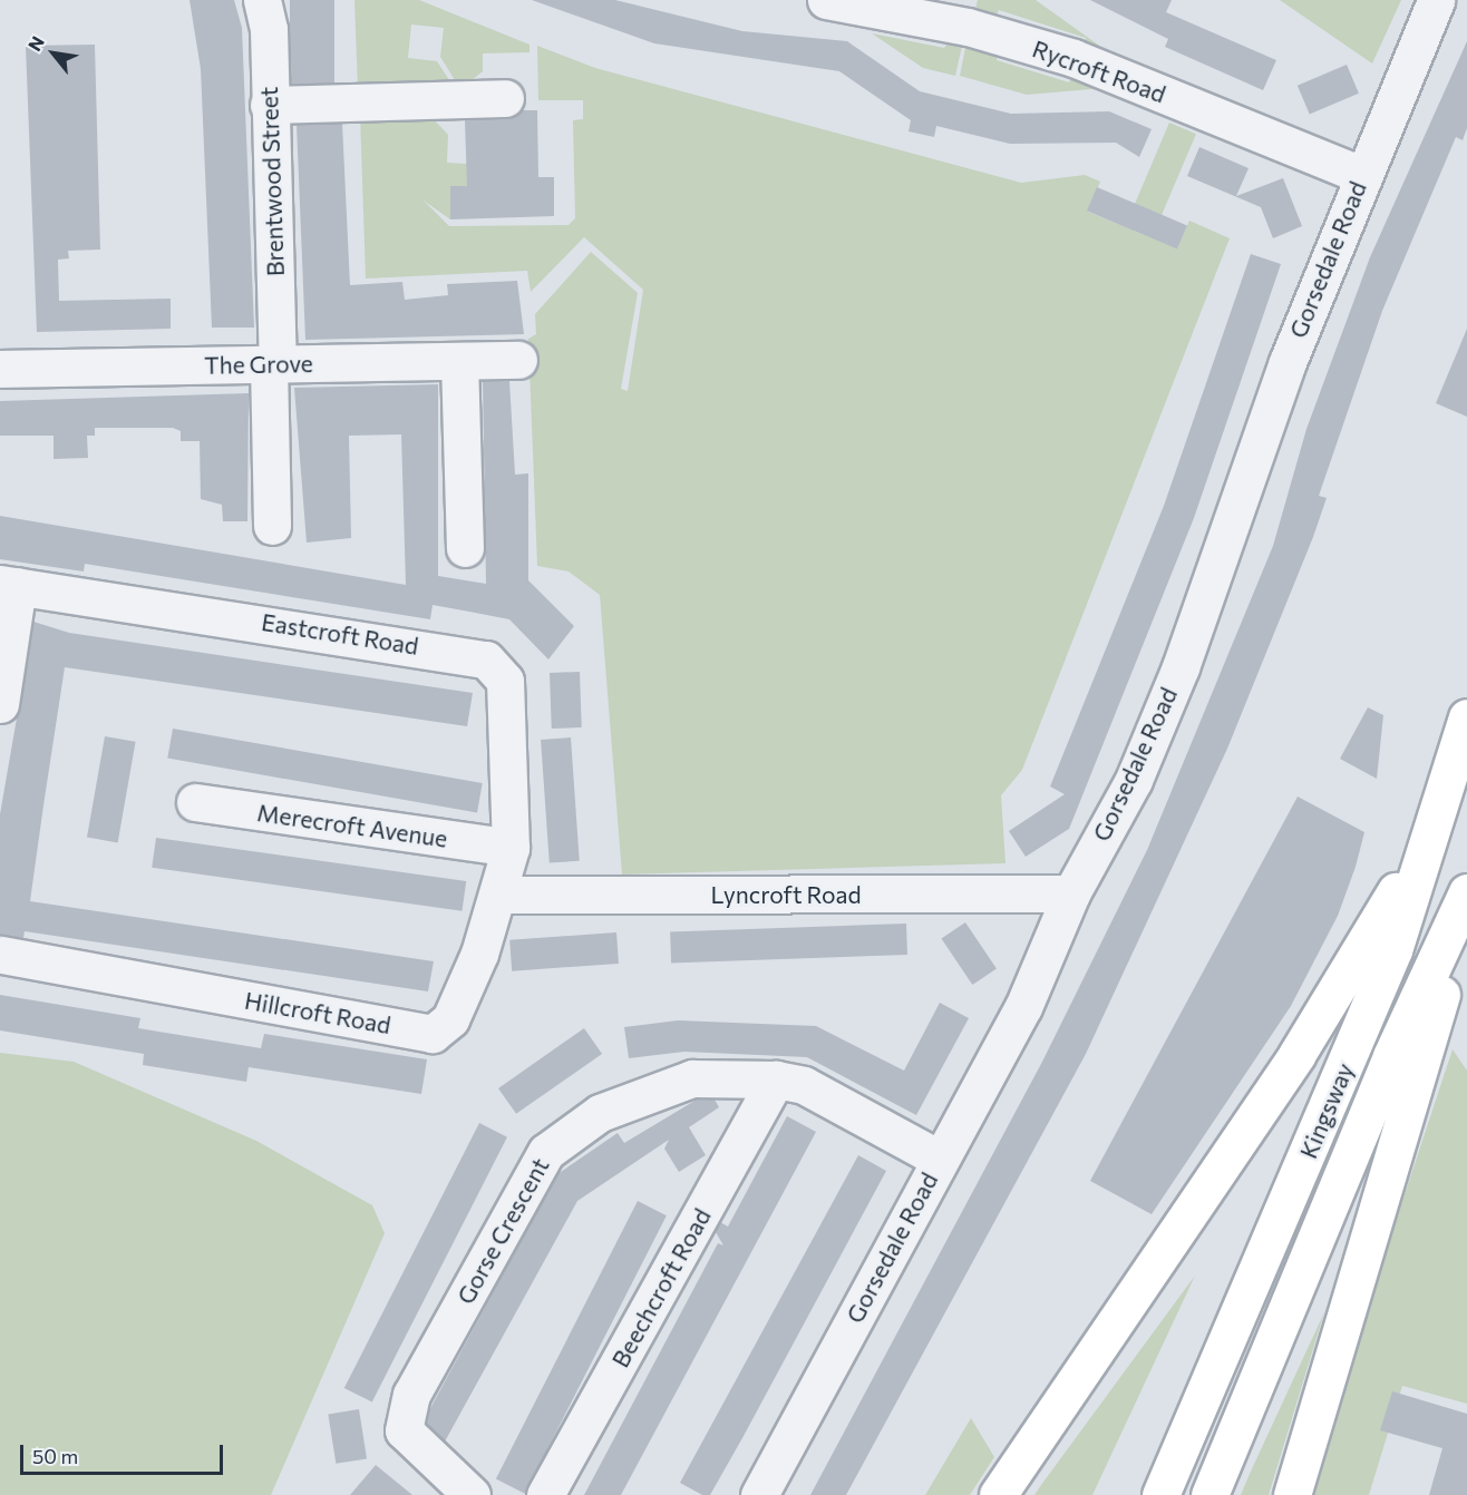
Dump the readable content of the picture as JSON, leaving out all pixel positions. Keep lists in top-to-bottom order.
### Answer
{
  "streets": {
    "highway": ["Kingsway"],
    "street": [
      "Rycroft Road",
      "Brentwood Street",
      "Gorsedale Road",
      "The Grove",
      "Eastcroft Road",
      "Merecroft Avenue",
      "Lyncroft Road",
      "Hillcroft Road",
      "Gorse Crescent",
      "Beechcroft Road"
    ]
  },
  "crossings": [
    ["Rycroft Road", "Gorsedale Road"],
    ["Brentwood Street", "The Grove"],
    ["Gorsedale Road", "Lyncroft Road"],
    ["Gorsedale Road", "Gorse Crescent"],
    ["Eastcroft Road", "Merecroft Avenue"],
    ["Eastcroft Road", "Hillcroft Road"],
    ["Merecroft Avenue", "Hillcroft Road"],
    ["Lyncroft Road", "Hillcroft Road"],
    ["Gorse Crescent", "Beechcroft Road"]
  ],
  "scale_bar": "50 m",
  "north": "top left"
}
